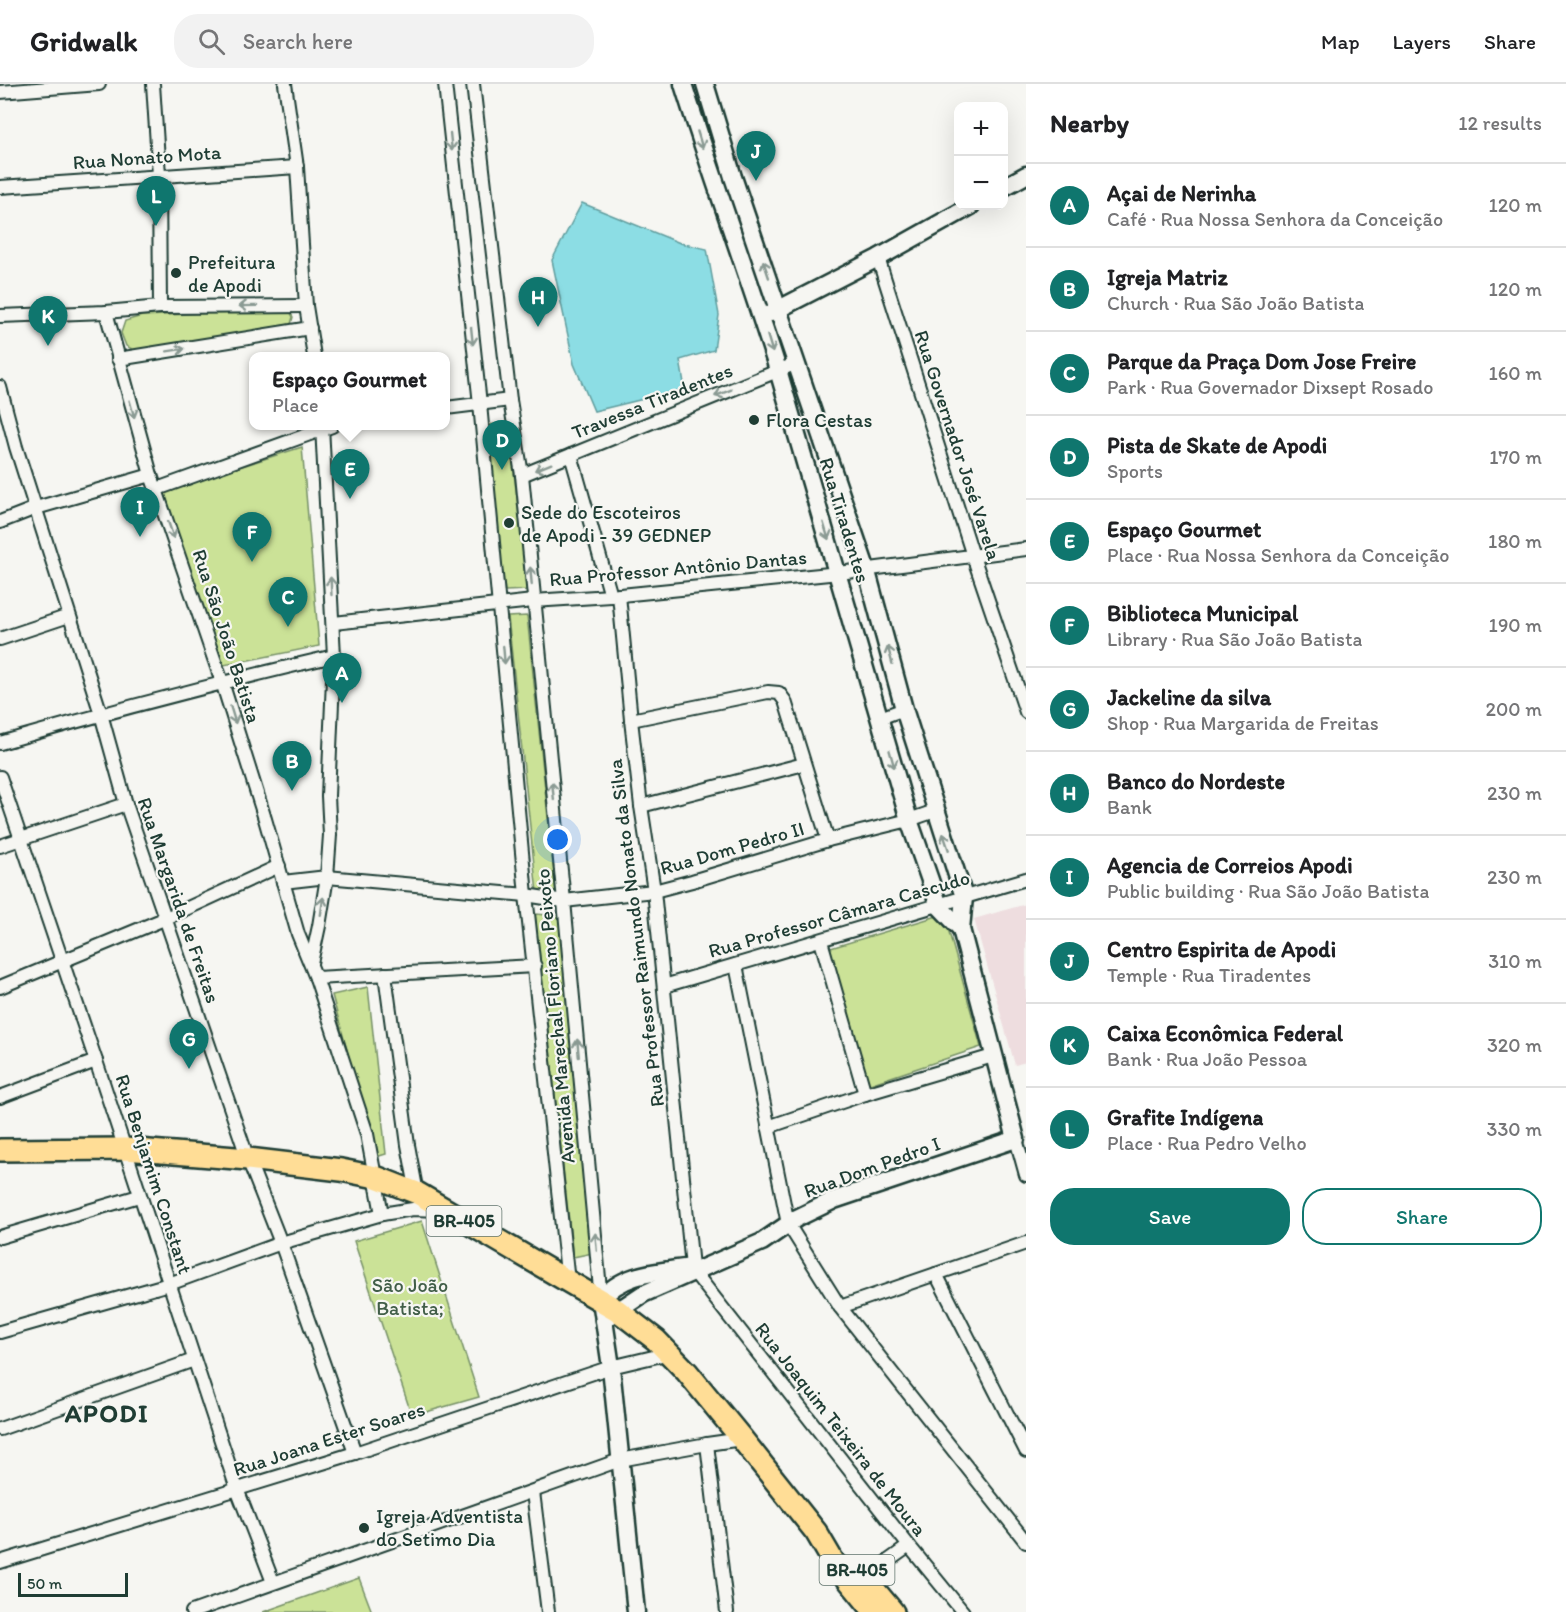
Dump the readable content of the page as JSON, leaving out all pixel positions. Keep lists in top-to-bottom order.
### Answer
{
  "streets": {
    "highway": ["BR-405"],
    "street": [
      "Rua Nonato Mota",
      "Travessa Tiradentes",
      "Rua Governador José Varela",
      "Rua Tiradentes",
      "Rua Professor Antônio Dantas",
      "Rua São João Batista",
      "Rua Dom Pedro II",
      "Rua Margarida de Freitas",
      "Rua Professor Câmara Cascudo",
      "Rua Professor Raimundo Nonato da Silva",
      "Avenida Marechal Floriano Peixoto",
      "Rua Dom Pedro I",
      "Rua Benjamim Constant",
      "Rua Joaquim Teixeira de Moura",
      "Rua Joana Ester Soares"
    ]
  },
  "crossings": [
    ["Travessa Tiradentes", "Rua Tiradentes"],
    ["Travessa Tiradentes", "Rua Professor Raimundo Nonato da Silva"],
    ["Travessa Tiradentes", "Avenida Marechal Floriano Peixoto"],
    ["Rua Governador José Varela", "Rua Professor Antônio Dantas"],
    ["Rua Tiradentes", "Rua Professor Antônio Dantas"],
    ["Rua Tiradentes", "Rua Dom Pedro II"],
    ["Rua Tiradentes", "Rua Professor Câmara Cascudo"],
    ["Rua Tiradentes", "Rua Dom Pedro I"],
    ["Rua Professor Antônio Dantas", "Rua Professor Raimundo Nonato da Silva"],
    ["Rua Professor Antônio Dantas", "Avenida Marechal Floriano Peixoto"],
    ["Rua São João Batista", "Rua Dom Pedro II"],
    ["Rua São João Batista", "BR-405"],
    ["Rua Dom Pedro II", "Rua Professor Raimundo Nonato da Silva"],
    ["Rua Dom Pedro II", "Avenida Marechal Floriano Peixoto"],
    ["Rua Margarida de Freitas", "BR-405"],
    ["Rua Margarida de Freitas", "Rua Joana Ester Soares"],
    ["Rua Professor Câmara Cascudo", "Rua Professor Raimundo Nonato da Silva"],
    ["Rua Professor Raimundo Nonato da Silva", "Rua Dom Pedro I"],
    ["Rua Professor Raimundo Nonato da Silva", "Rua Joaquim Teixeira de Moura"],
    ["Avenida Marechal Floriano Peixoto", "Rua Dom Pedro I"],
    ["Avenida Marechal Floriano Peixoto", "BR-405"],
    ["Rua Dom Pedro I", "BR-405"],
    ["Rua Dom Pedro I", "Rua Joaquim Teixeira de Moura"],
    ["Rua Benjamim Constant", "BR-405"],
    ["Rua Benjamim Constant", "Rua Joana Ester Soares"],
    ["BR-405", "Rua Joana Ester Soares"]
  ],
  "one_way": ["Travessa Tiradentes"],
  "districts": ["APODI"],
  "parks": ["São João Batista;"],
  "places": [
    "Prefeitura de Apodi",
    "Flora Cestas",
    "Sede do Escoteiros de Apodi - 39 GEDNEP",
    "Igreja Adventista do Setimo Dia"
  ],
  "scale_bar": "50 m",
  "page": {
    "header": "Gridwalk",
    "search": "Search here",
    "nav": ["Map", "Layers", "Share"],
    "heading": ["Nearby", "12 results"],
    "map_buttons": ["+", "−"],
    "pins": [
      "J",
      "L",
      "H",
      "K",
      "D",
      "E",
      "I",
      "F",
      "C",
      "A",
      "B",
      "G"
    ],
    "list": [
      {
        "mark": "A",
        "name": "Açai de Nerinha",
        "note": "Café · Rua Nossa Senhora da Conceição",
        "value": "120 m"
      },
      {
        "mark": "B",
        "name": "Igreja Matriz",
        "note": "Church · Rua São João Batista",
        "value": "120 m"
      },
      {
        "mark": "C",
        "name": "Parque da Praça Dom Jose Freire",
        "note": "Park · Rua Governador Dixsept Rosado",
        "value": "160 m"
      },
      {
        "mark": "D",
        "name": "Pista de Skate de Apodi",
        "note": "Sports",
        "value": "170 m"
      },
      {
        "mark": "E",
        "name": "Espaço Gourmet",
        "note": "Place · Rua Nossa Senhora da Conceição",
        "value": "180 m"
      },
      {
        "mark": "F",
        "name": "Biblioteca Municipal",
        "note": "Library · Rua São João Batista",
        "value": "190 m"
      },
      {
        "mark": "G",
        "name": "Jackeline da silva",
        "note": "Shop · Rua Margarida de Freitas",
        "value": "200 m"
      },
      {
        "mark": "H",
        "name": "Banco do Nordeste",
        "note": "Bank",
        "value": "230 m"
      },
      {
        "mark": "I",
        "name": "Agencia de Correios Apodi",
        "note": "Public building · Rua São João Batista",
        "value": "230 m"
      },
      {
        "mark": "J",
        "name": "Centro Espirita de Apodi",
        "note": "Temple · Rua Tiradentes",
        "value": "310 m"
      },
      {
        "mark": "K",
        "name": "Caixa Econômica Federal",
        "note": "Bank · Rua João Pessoa",
        "value": "320 m"
      },
      {
        "mark": "L",
        "name": "Grafite Indígena",
        "note": "Place · Rua Pedro Velho",
        "value": "330 m"
      }
    ],
    "popup": ["Espaço Gourmet", "Place"],
    "buttons": ["Save", "Share"],
    "scale": "50 m"
  }
}
